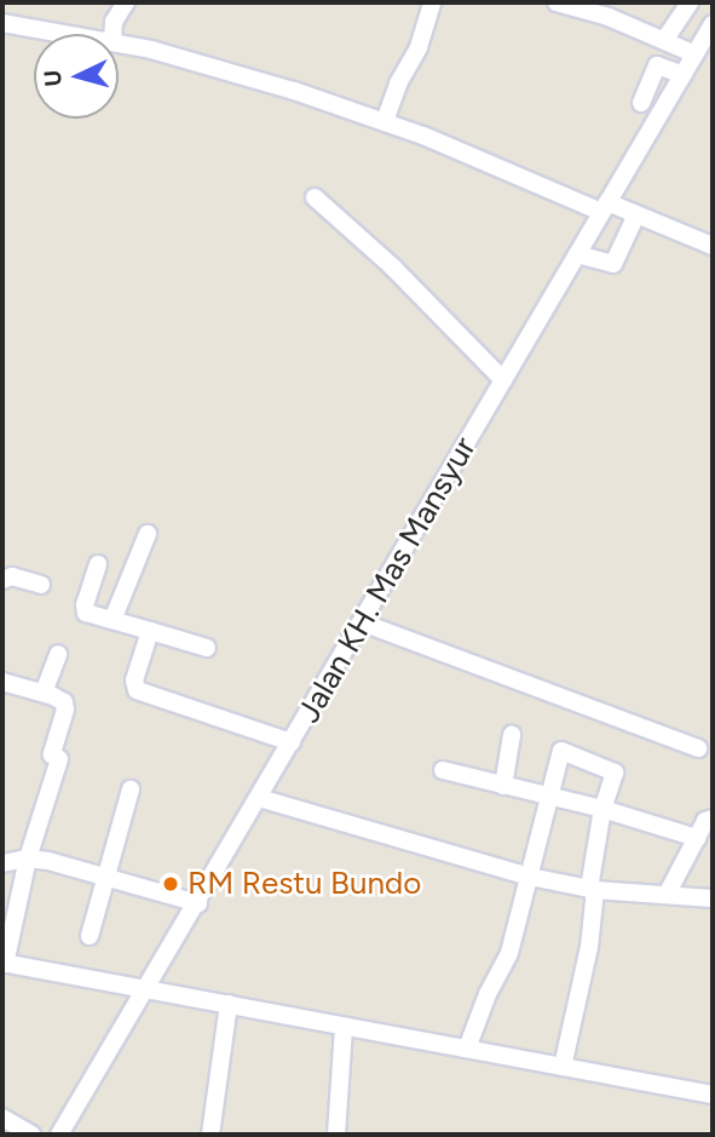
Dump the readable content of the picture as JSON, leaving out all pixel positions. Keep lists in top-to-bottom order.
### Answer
{
  "streets": {
    "street": ["Jalan KH. Mas Mansyur"]
  },
  "places": ["RM Restu Bundo"],
  "north": "left"
}
